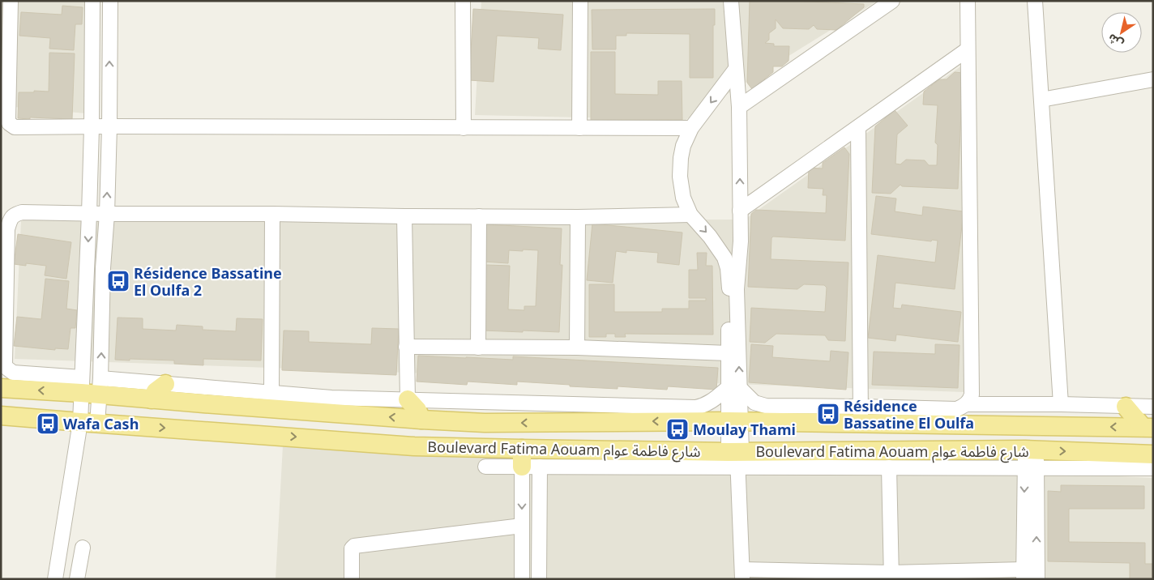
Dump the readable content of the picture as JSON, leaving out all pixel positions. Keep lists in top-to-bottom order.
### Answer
{
  "streets": {
    "main road": ["Boulevard Fatima Aouam شارع فاطمة عوام"]
  },
  "places": {
    "bus stop": [
      "Résidence Bassatine El Oulfa 2",
      "Résidence Bassatine El Oulfa",
      "Wafa Cash",
      "Moulay Thami"
    ]
  },
  "north": "bottom left"
}
